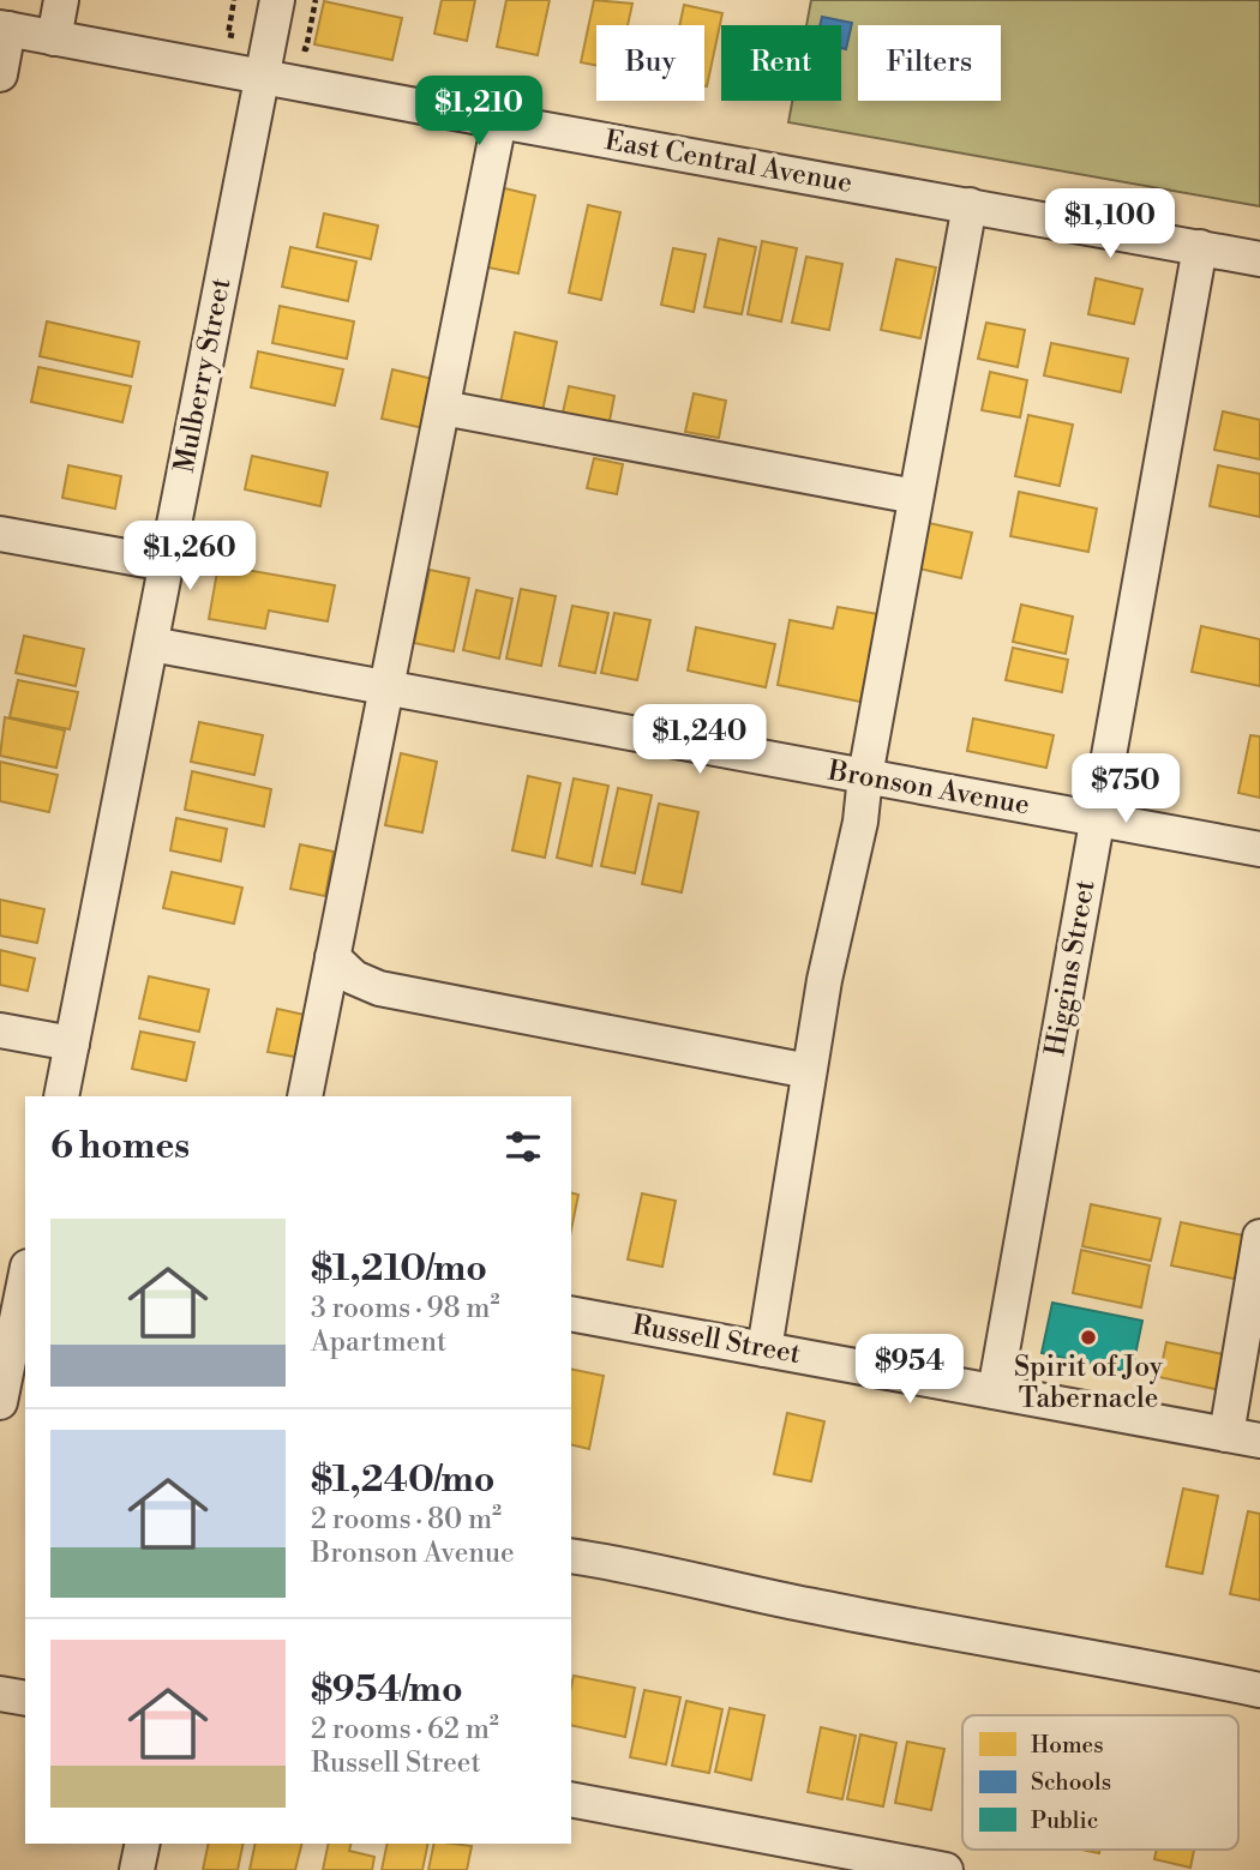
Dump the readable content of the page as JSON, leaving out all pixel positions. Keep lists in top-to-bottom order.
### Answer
{
  "streets": {
    "street": [
      "East Central Avenue",
      "Mulberry Street",
      "Bronson Avenue",
      "Higgins Street",
      "Russell Street"
    ]
  },
  "crossings": [
    ["East Central Avenue", "Mulberry Street"],
    ["East Central Avenue", "Higgins Street"],
    ["Mulberry Street", "Bronson Avenue"],
    ["Bronson Avenue", "Higgins Street"],
    ["Higgins Street", "Russell Street"]
  ],
  "places": ["Spirit of Joy Tabernacle"],
  "legend": ["Homes", "Schools", "Public"],
  "page": {
    "chip": ["Buy", "Rent", "Filters"],
    "price": [
      "$1,210",
      "$1,100",
      "$1,260",
      "$1,240",
      "$750",
      "$954"
    ],
    "heading": "6 homes",
    "list": [
      {
        "name": "$1,210/mo",
        "note": "3 rooms · 98 m² · Apartment"
      },
      {
        "name": "$1,240/mo",
        "note": "2 rooms · 80 m² · Bronson Avenue"
      },
      {
        "name": "$954/mo",
        "note": "2 rooms · 62 m² · Russell Street"
      }
    ]
  }
}
